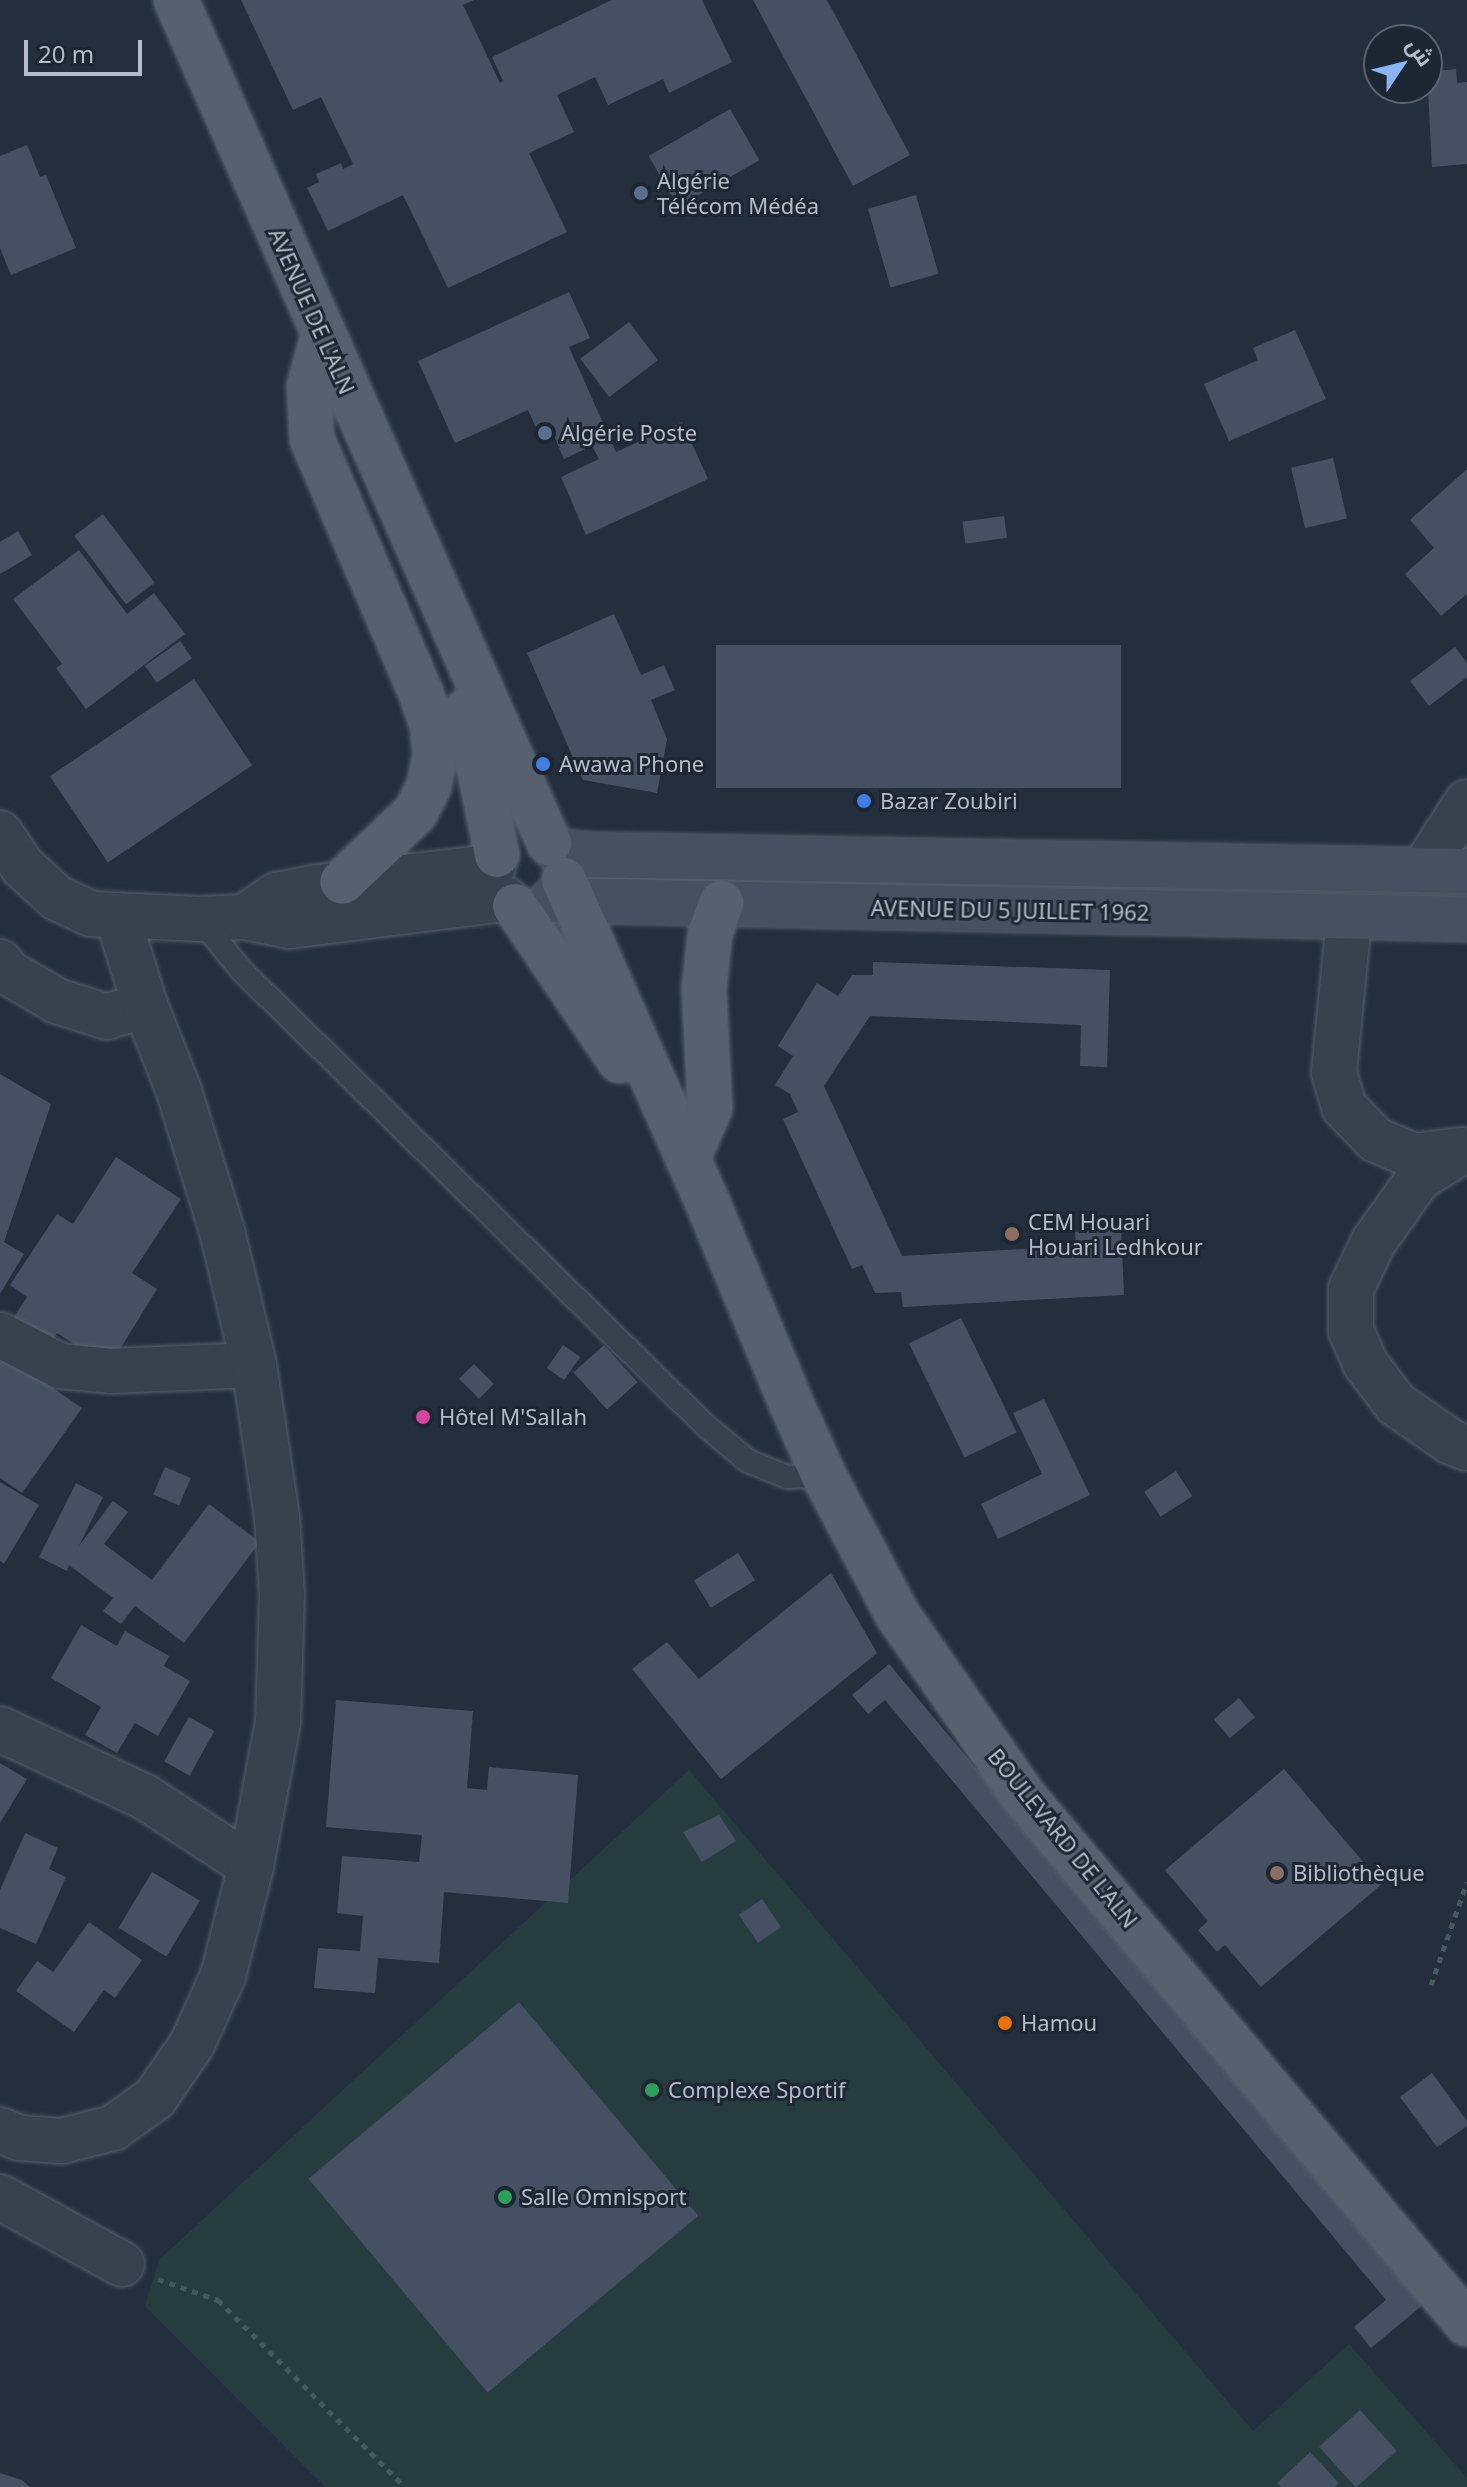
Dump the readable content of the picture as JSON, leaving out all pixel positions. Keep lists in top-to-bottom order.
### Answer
{
  "streets": {
    "main road": ["AVENUE DE L'ALN", "AVENUE DU 5 JUILLET 1962", "BOULEVARD DE L'ALN"]
  },
  "crossings": [
    ["AVENUE DE L'ALN", "AVENUE DU 5 JUILLET 1962"]
  ],
  "places": [
    "Algérie Télécom Médéa",
    "Algérie Poste",
    "Awawa Phone",
    "Bazar Zoubiri",
    "CEM Houari Houari Ledhkour",
    "Hôtel M'Sallah",
    "Bibliothèque",
    "Hamou",
    "Complexe Sportif",
    "Salle Omnisport"
  ],
  "scale_bar": "20 m",
  "north": "top right"
}
